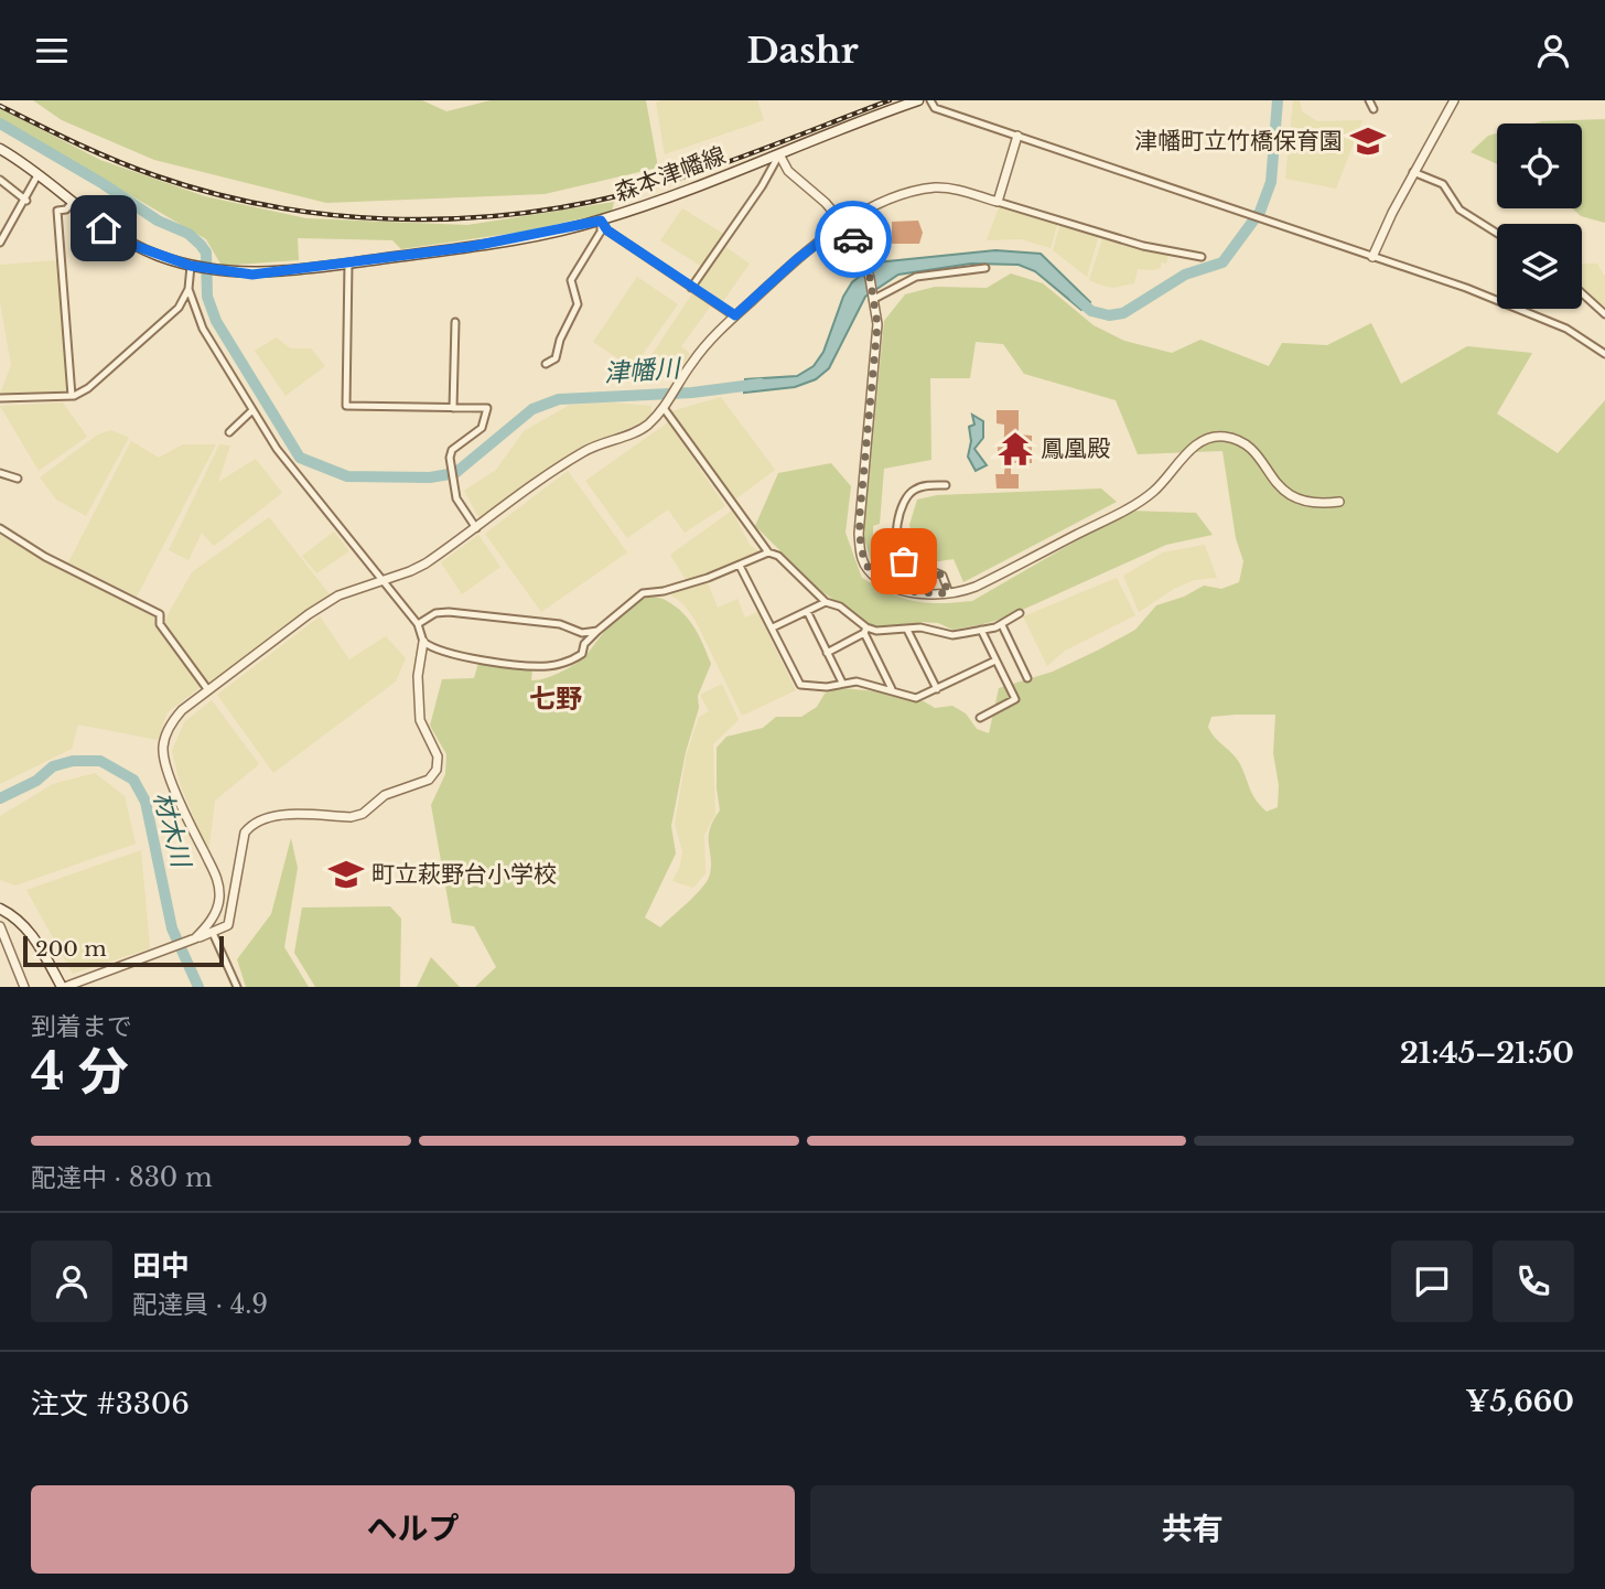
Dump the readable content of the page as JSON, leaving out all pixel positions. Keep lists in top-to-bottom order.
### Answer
{
  "streets": {
    "main road": ["森本津幡線"]
  },
  "districts": ["七野"],
  "water": ["津幡川", "材木川"],
  "places": {
    "school or university": ["津幡町立竹橋保育園", "町立萩野台小学校"],
    "temple": ["鳳凰殿"]
  },
  "scale_bar": "200 m",
  "page": {
    "header": "Dashr",
    "scale": "200 m",
    "heading": ["4 分", "到着まで", "21:45–21:50"],
    "panel": [
      "田中",
      "配達員 · 4.9",
      "注文 #3306",
      "¥5,660"
    ],
    "bar": "配達中 · 830 m",
    "buttons": ["ヘルプ", "共有"]
  }
}
